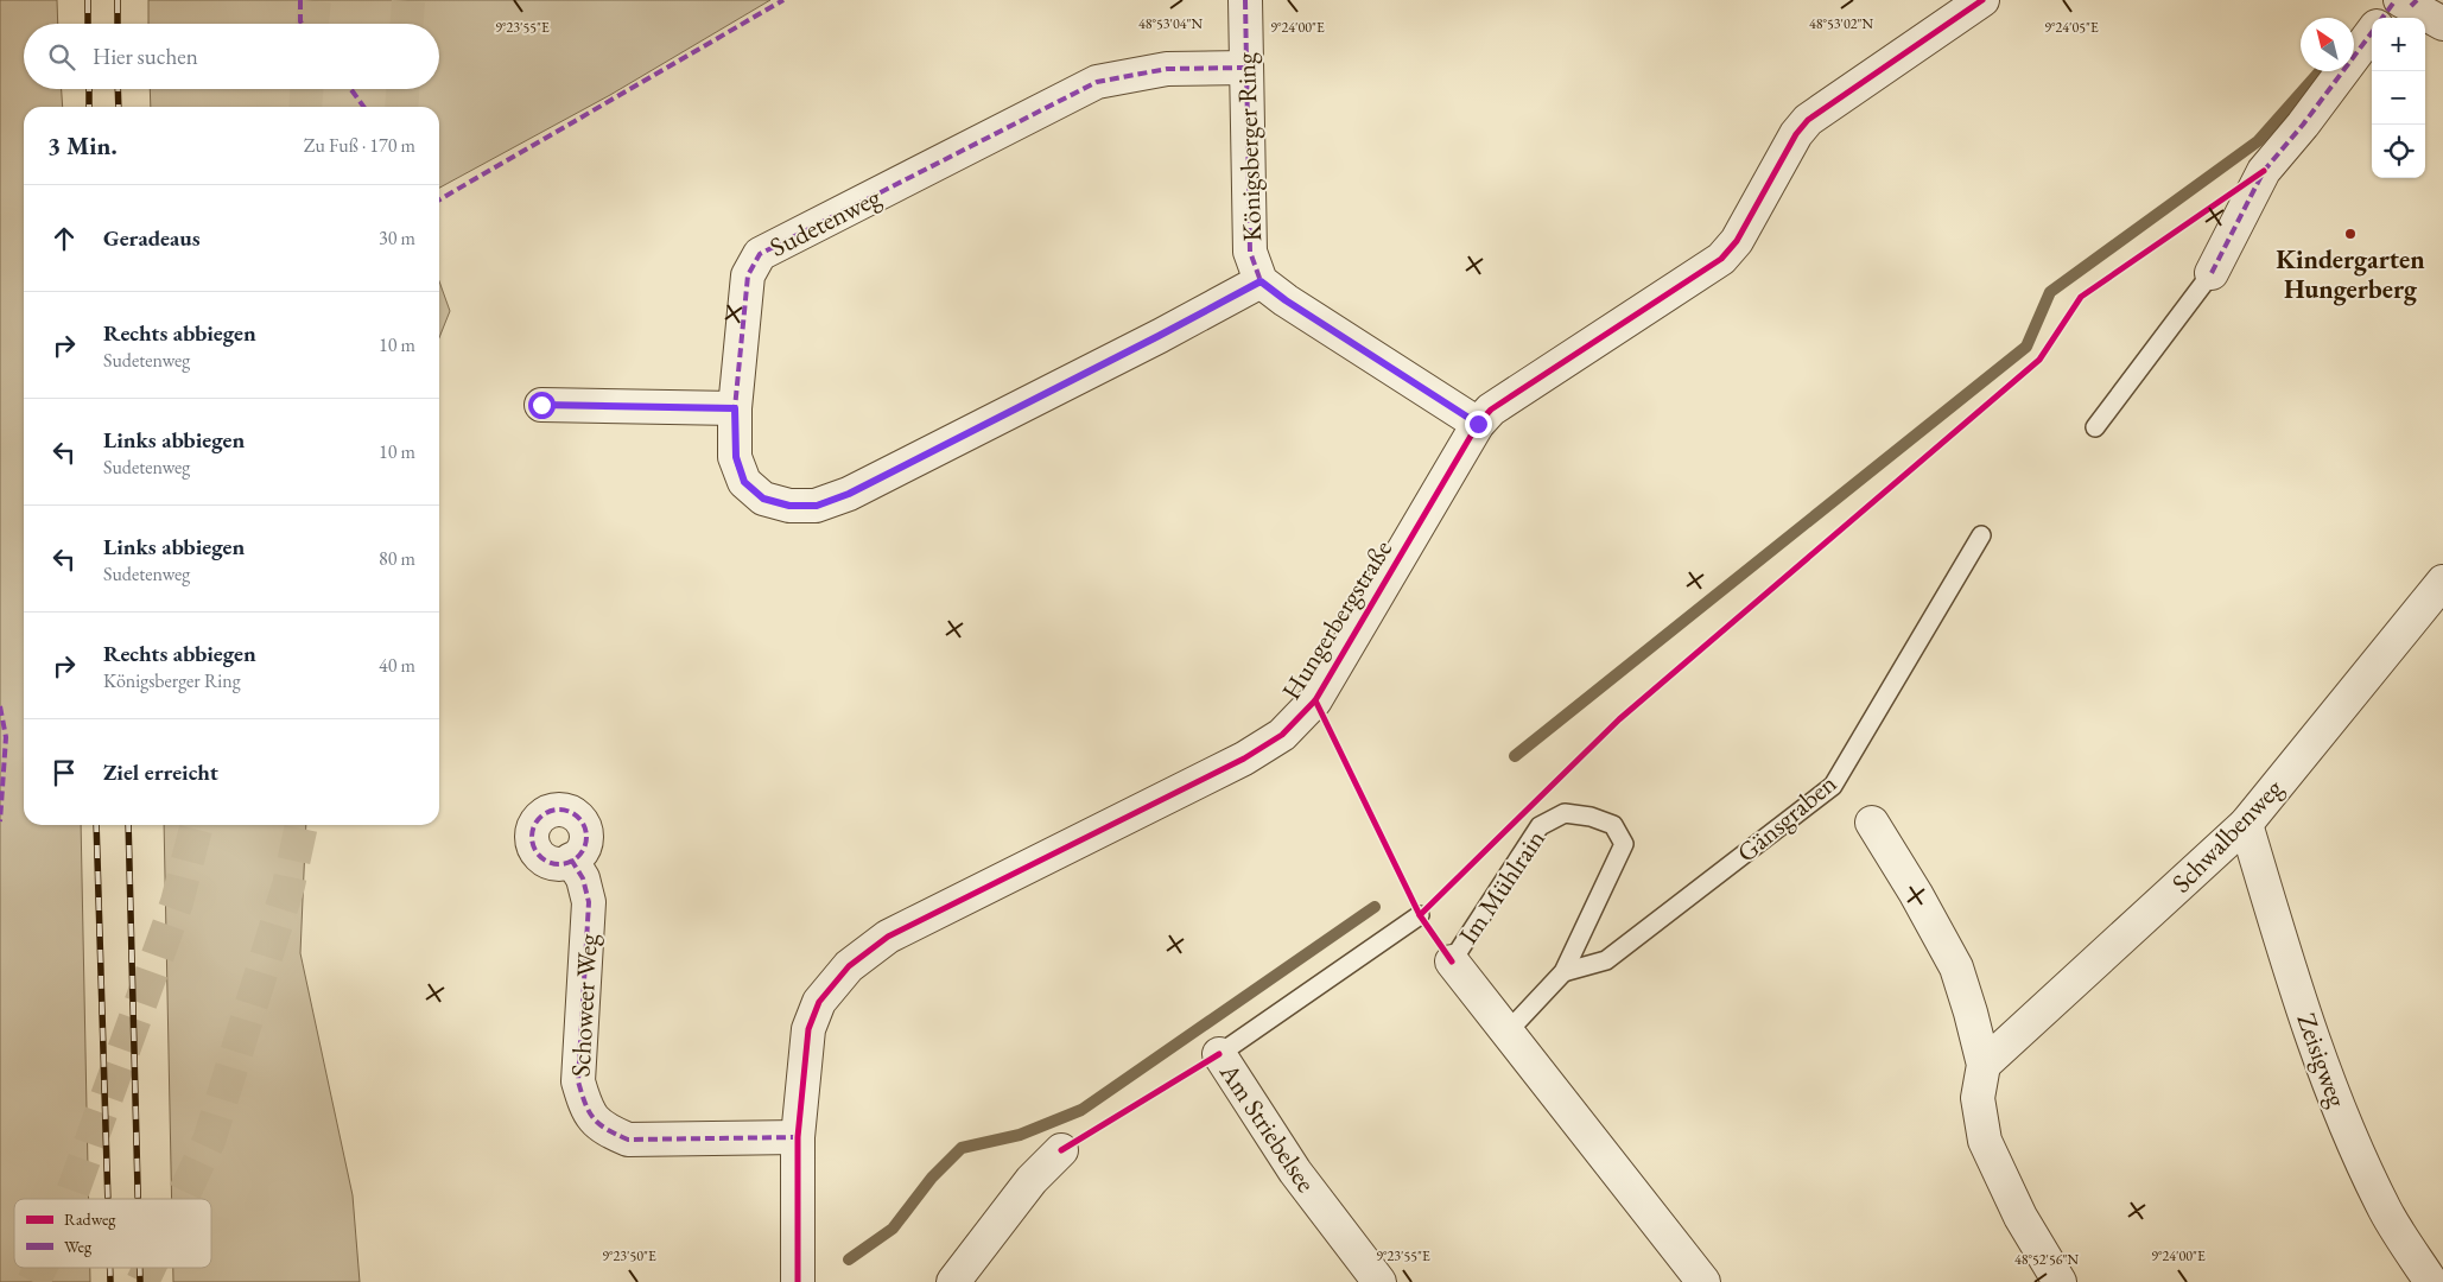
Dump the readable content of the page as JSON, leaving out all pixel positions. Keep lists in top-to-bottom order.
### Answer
{
  "streets": {
    "street": [
      "Königsberger Ring",
      "Sudetenweg",
      "Hungerbergstraße",
      "Schwalbenweg",
      "Im Mühlrain",
      "Schoweer Weg",
      "Zeisigweg",
      "Am Striebelsee"
    ],
    "lane": ["Gänsgraben"]
  },
  "crossings": [
    ["Königsberger Ring", "Sudetenweg"],
    ["Königsberger Ring", "Hungerbergstraße"],
    ["Hungerbergstraße", "Schoweer Weg"],
    ["Gänsgraben", "Im Mühlrain"],
    ["Schwalbenweg", "Zeisigweg"]
  ],
  "places": ["Kindergarten Hungerberg"],
  "legend": ["Radweg", "Weg"],
  "north": "top left",
  "page": {
    "map_buttons": ["+", "−"],
    "search": "Hier suchen",
    "heading": ["3 Min.", "Zu Fuß · 170 m"],
    "list": [
      ["Geradeaus", "30 m"],
      ["Rechts abbiegen", "Sudetenweg", "10 m"],
      ["Links abbiegen", "Sudetenweg", "10 m"],
      ["Links abbiegen", "Sudetenweg", "80 m"],
      ["Rechts abbiegen", "Königsberger Ring", "40 m"],
      "Ziel erreicht"
    ]
  },
  "coordinates": [
    "48°53'04\"N",
    "48°53'02\"N",
    "9°23'55\"E",
    "9°24'00\"E",
    "9°24'05\"E",
    "9°23'50\"E",
    "48°52'56\"N"
  ]
}
